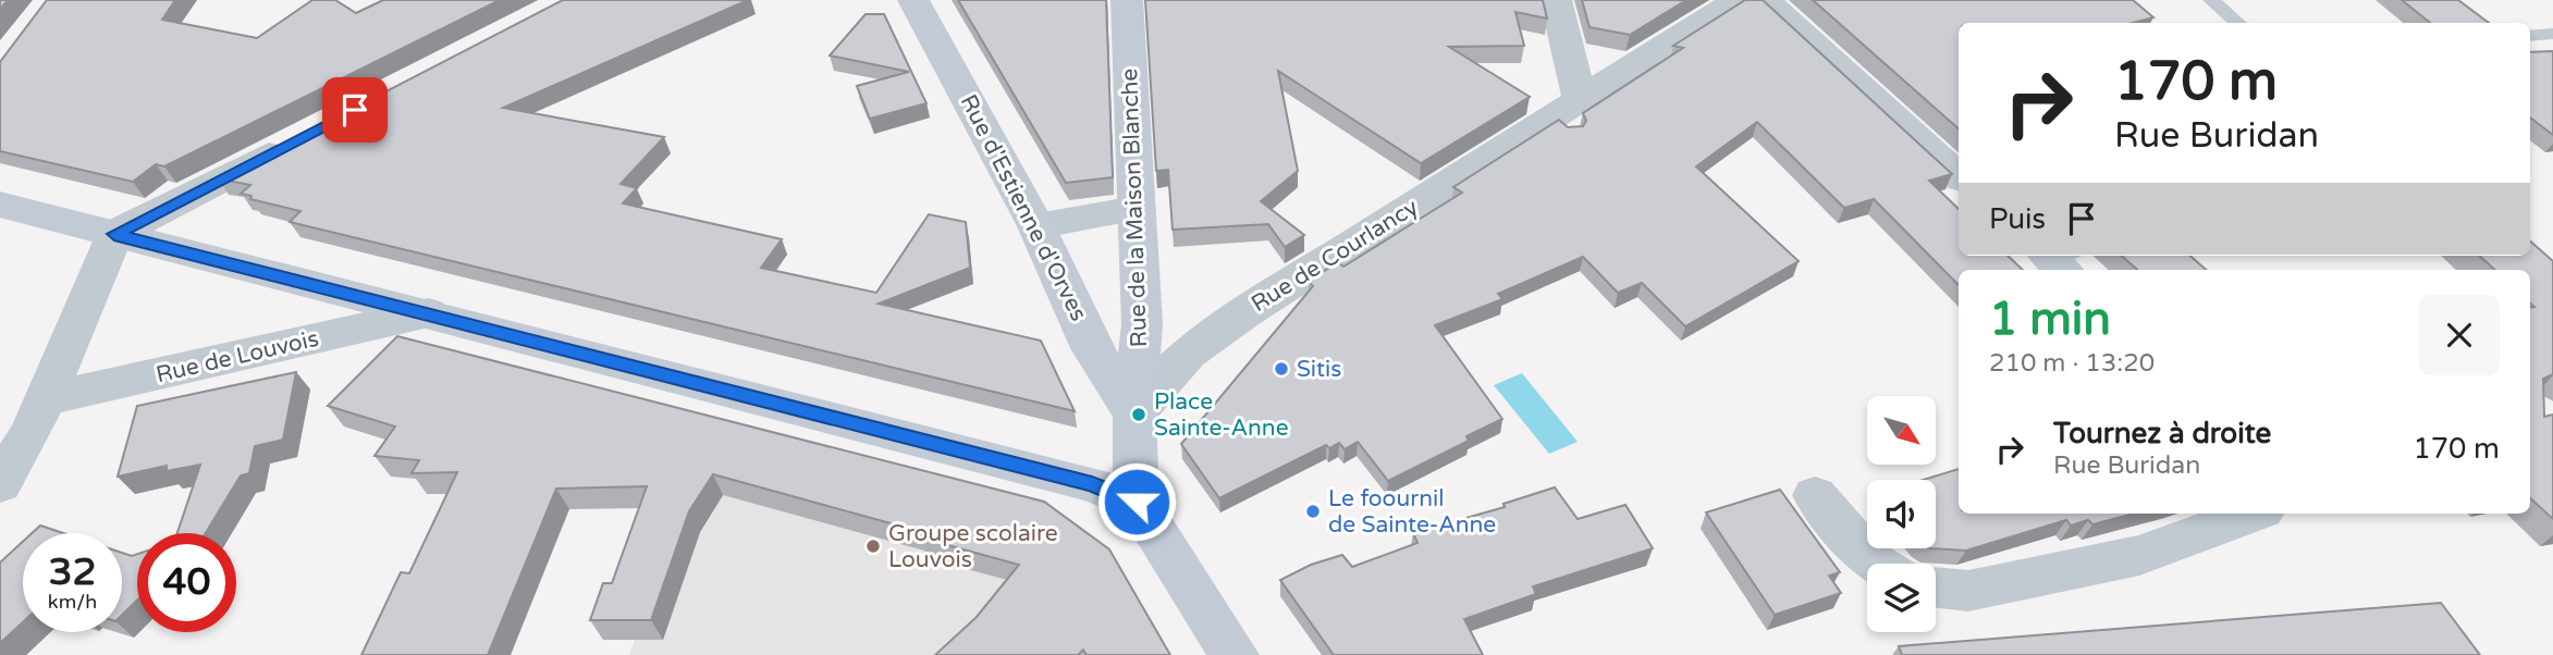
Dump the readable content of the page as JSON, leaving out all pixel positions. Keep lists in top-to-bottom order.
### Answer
{
  "streets": {
    "street": [
      "Rue d'Estienne d'Orves",
      "Rue de la Maison Blanche",
      "Rue de Courlancy",
      "Rue de Louvois"
    ]
  },
  "crossings": [
    ["Rue d'Estienne d'Orves", "Rue de la Maison Blanche"],
    ["Rue d'Estienne d'Orves", "Rue de Courlancy"],
    ["Rue de la Maison Blanche", "Rue de Courlancy"],
    ["Rue de la Maison Blanche", "Rue de Louvois"]
  ],
  "places": [
    "Sitis",
    "Place Sainte-Anne",
    "Le foournil de Sainte-Anne",
    "Groupe scolaire Louvois"
  ],
  "north": "bottom right",
  "page": {
    "turn": ["170 m", "Rue Buridan"],
    "then": "Puis",
    "heading": ["1 min", "210 m · 13:20"],
    "list": [
      {
        "name": "Tournez à droite",
        "note": "Rue Buridan",
        "value": "170 m"
      }
    ],
    "speed": "32 km/h",
    "limit": "40"
  }
}
